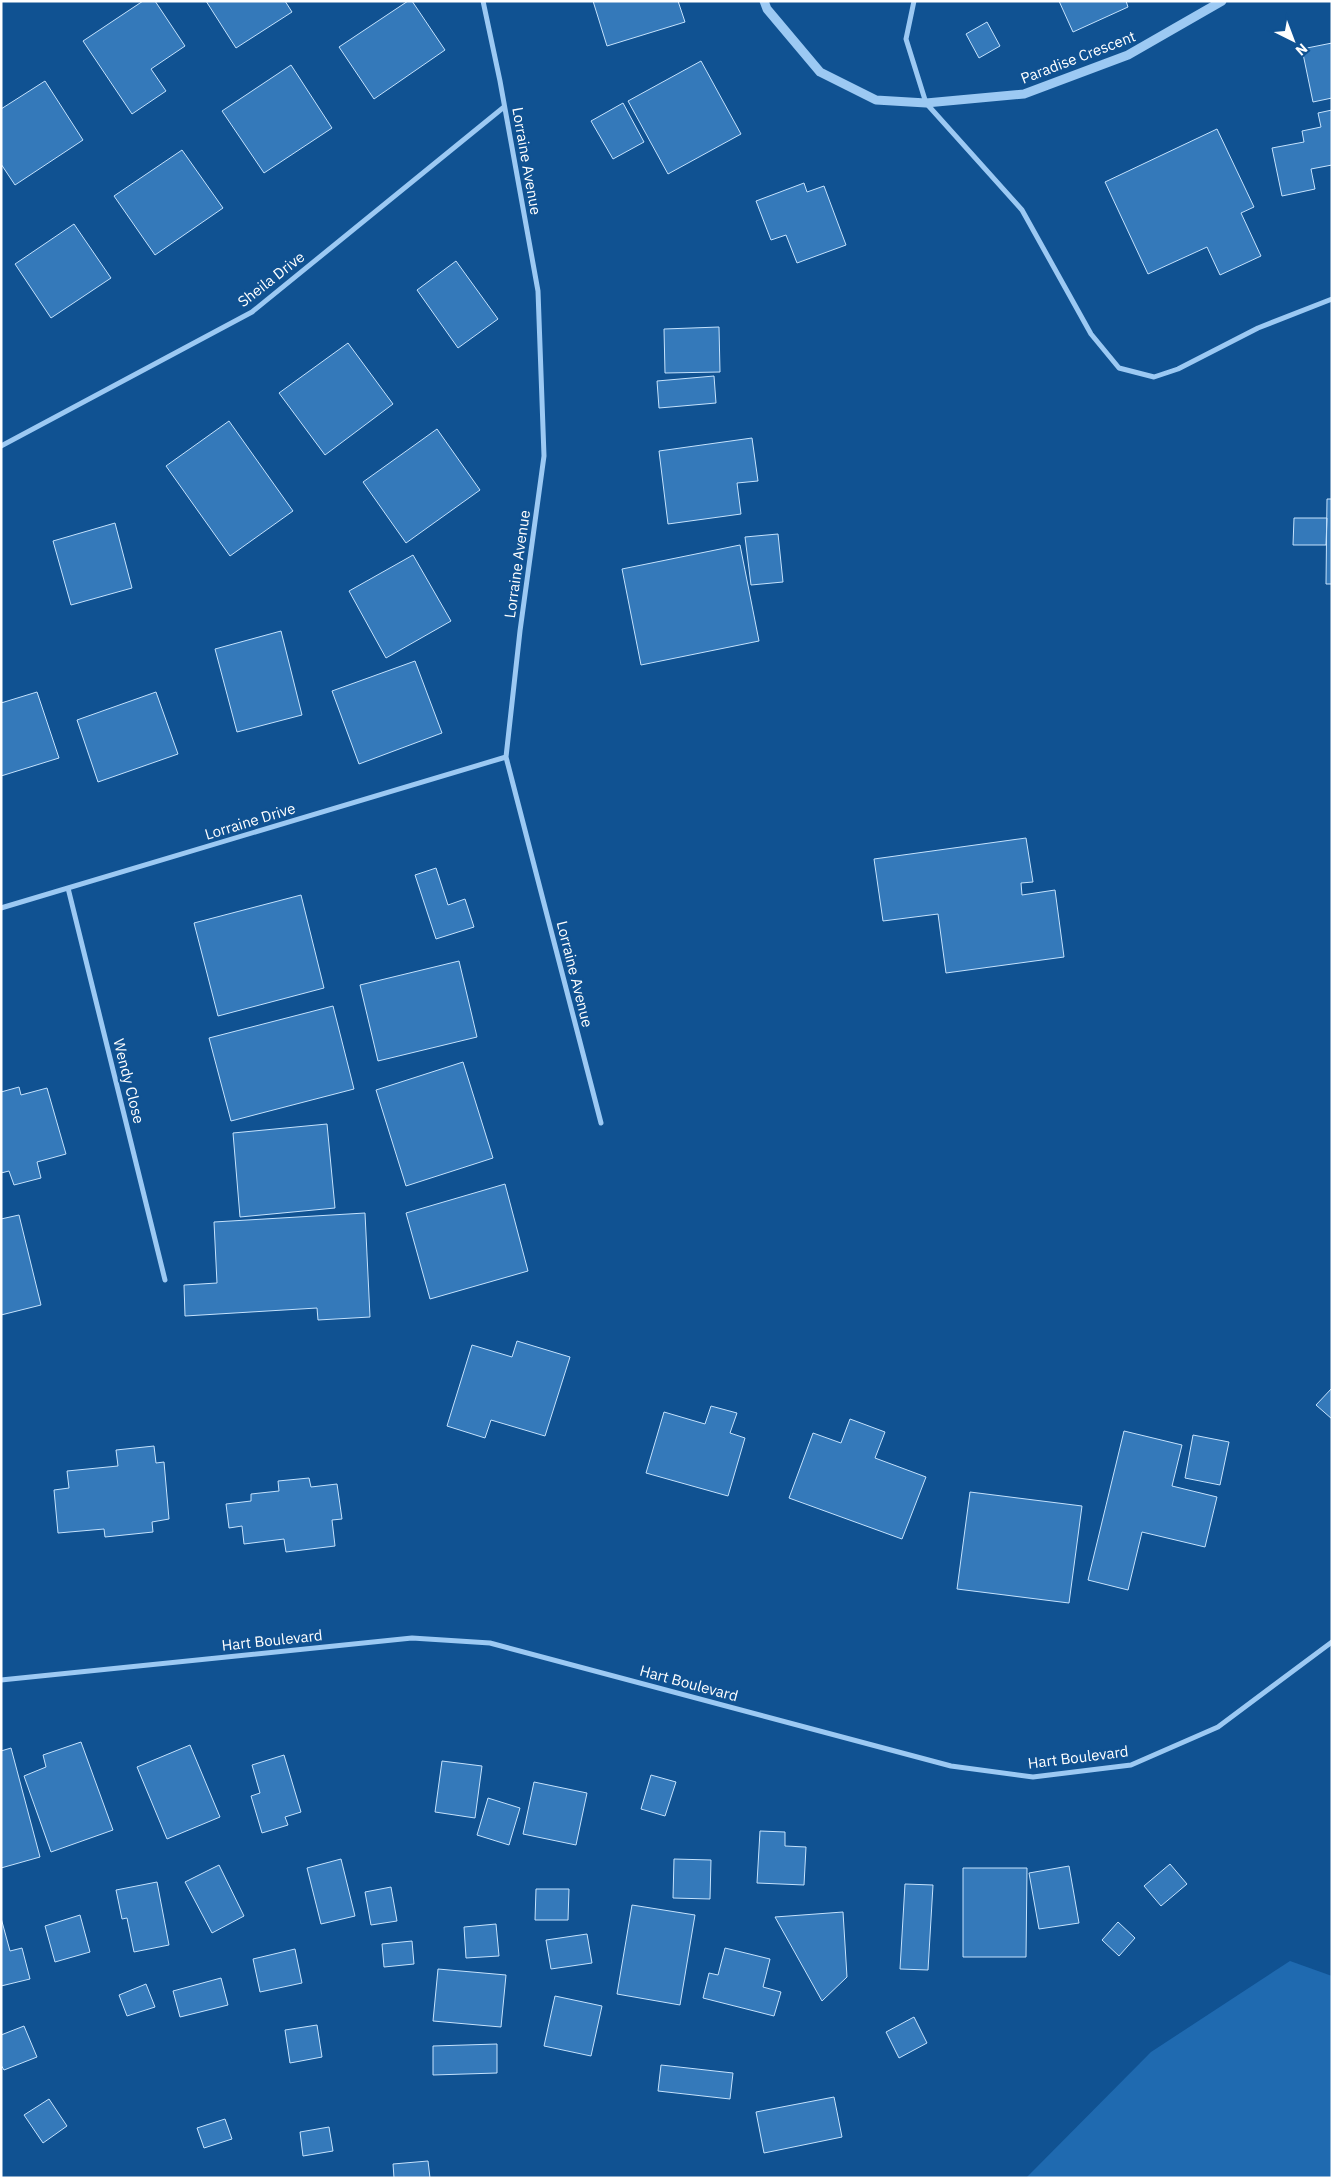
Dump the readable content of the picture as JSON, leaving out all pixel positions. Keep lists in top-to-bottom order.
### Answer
{
  "streets": {
    "street": [
      "Paradise Crescent",
      "Lorraine Avenue",
      "Sheila Drive",
      "Lorraine Drive",
      "Wendy Close",
      "Hart Boulevard"
    ]
  },
  "crossings": [
    ["Lorraine Avenue", "Sheila Drive"],
    ["Lorraine Avenue", "Lorraine Drive"],
    ["Lorraine Drive", "Wendy Close"]
  ],
  "north": "bottom right"
}
